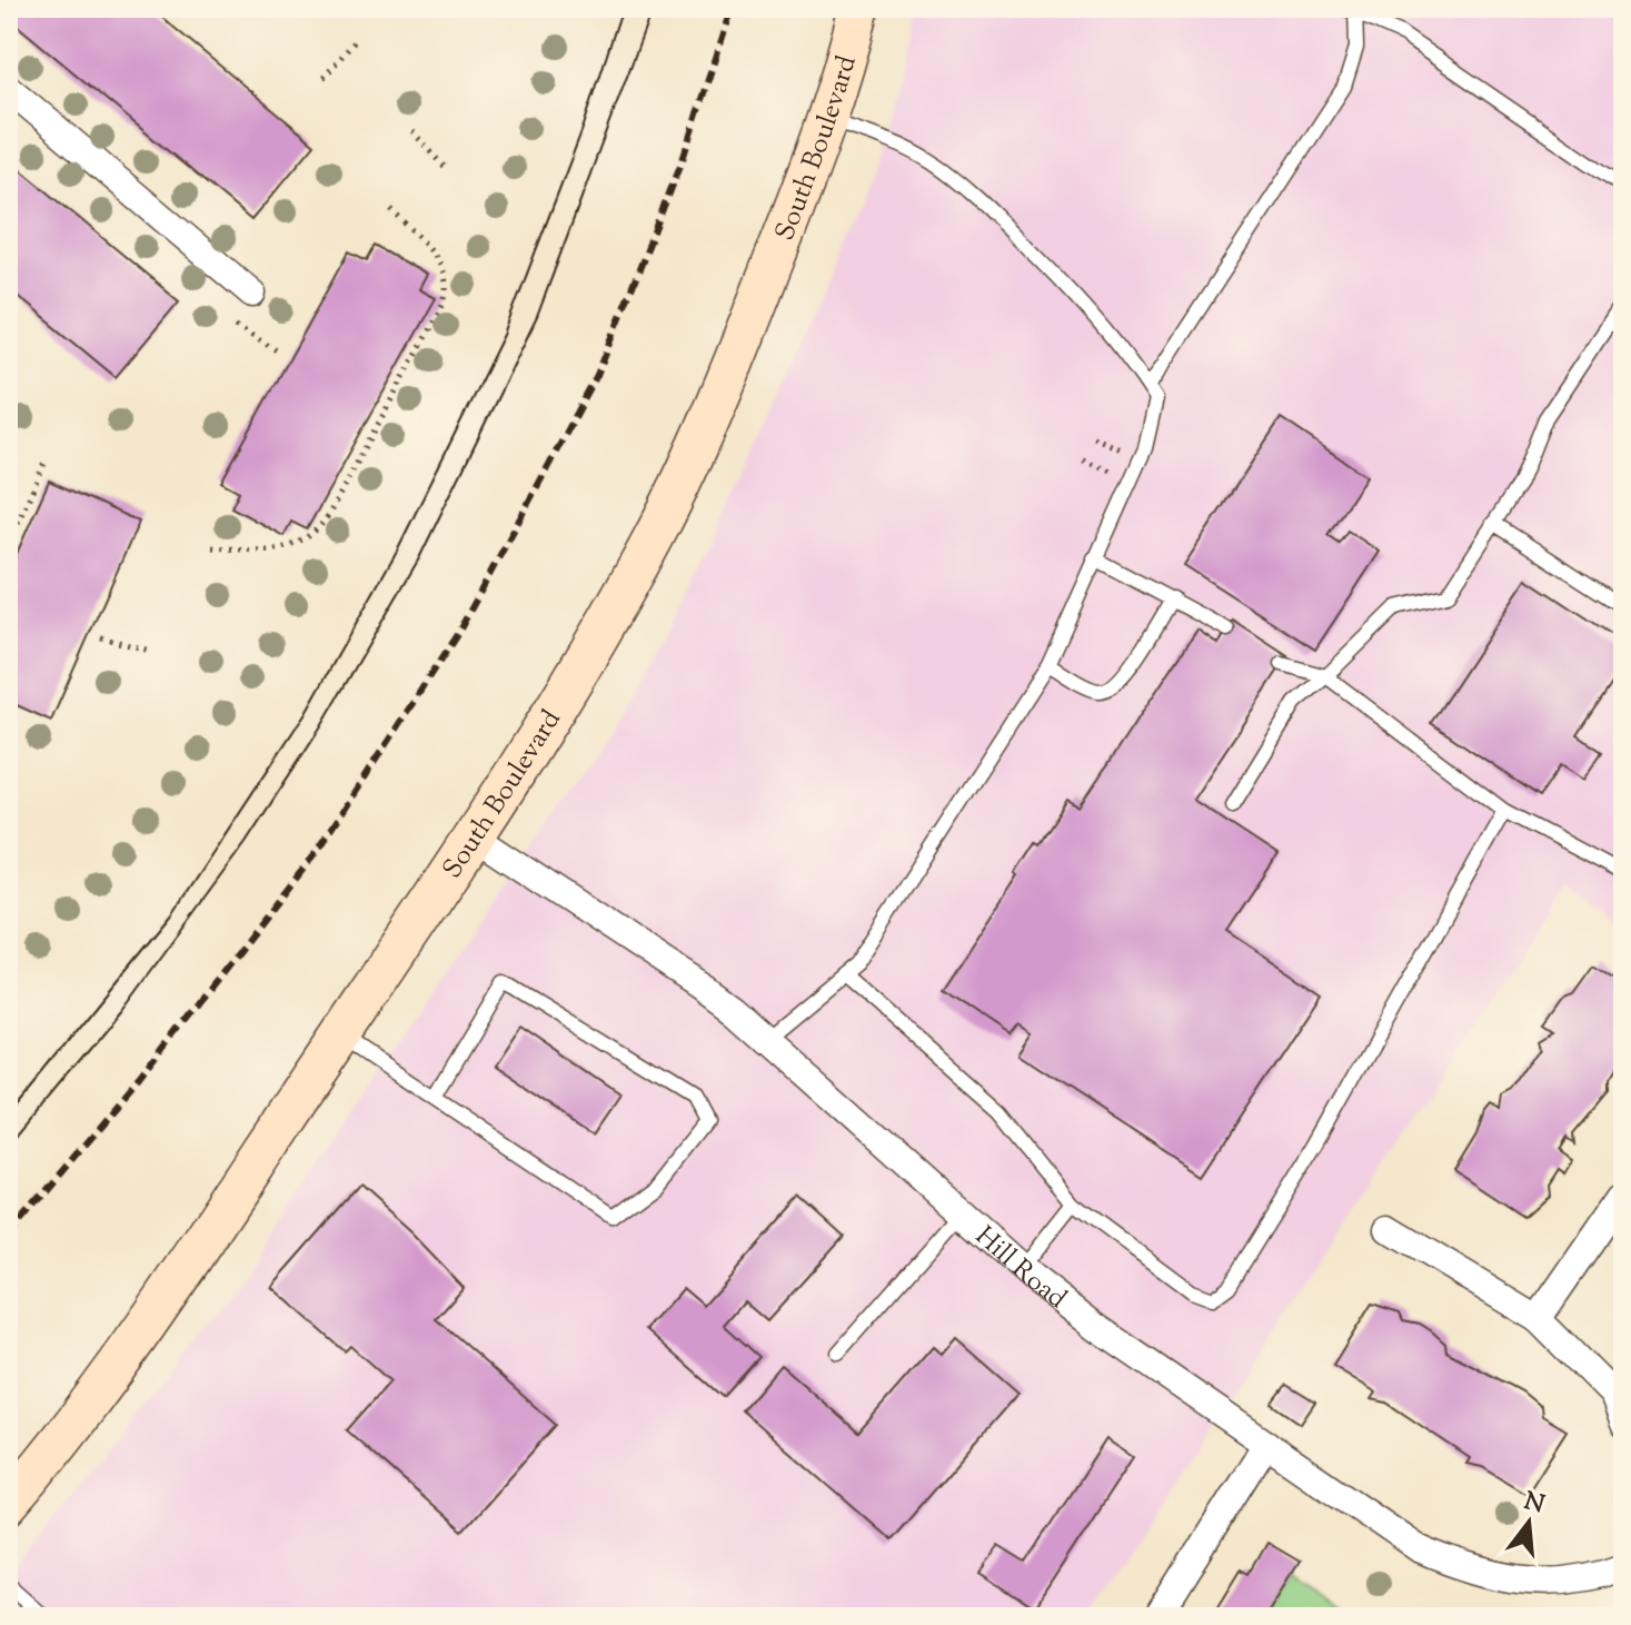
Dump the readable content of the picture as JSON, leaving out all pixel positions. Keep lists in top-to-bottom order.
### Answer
{
  "streets": {
    "main road": ["South Boulevard"],
    "street": ["Hill Road"]
  },
  "crossings": [
    ["South Boulevard", "Hill Road"]
  ],
  "north": "top"
}
